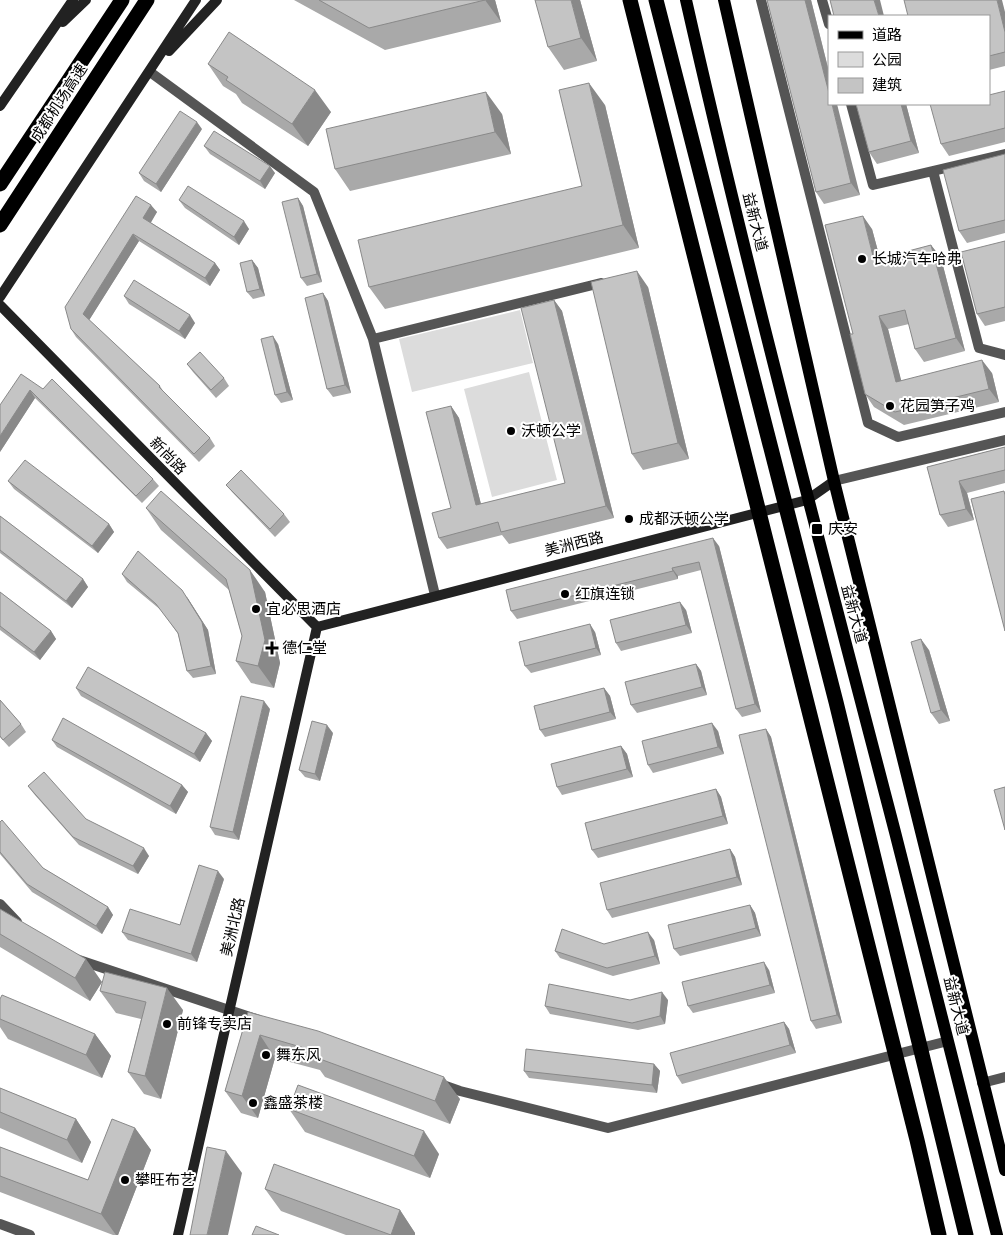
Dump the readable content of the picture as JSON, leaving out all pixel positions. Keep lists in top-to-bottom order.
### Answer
{
  "streets": {
    "highway": ["成都机场高速"],
    "main road": ["益新大道"],
    "street": ["新尚路", "美洲西路", "美洲北路"]
  },
  "crossings": [
    ["益新大道", "美洲西路"],
    ["新尚路", "美洲西路"],
    ["新尚路", "美洲北路"],
    ["美洲西路", "美洲北路"]
  ],
  "places": {
    "other": [
      "长城汽车哈弗",
      "花园笋子鸡",
      "沃顿公学",
      "成都沃顿公学",
      "红旗连锁",
      "宜必思酒店",
      "前锋专卖店",
      "舞东风",
      "鑫盛茶楼",
      "攀旺布艺"
    ],
    "transit": ["庆安"],
    "health": ["德仁堂"]
  },
  "legend": ["道路", "公园", "建筑"]
}
